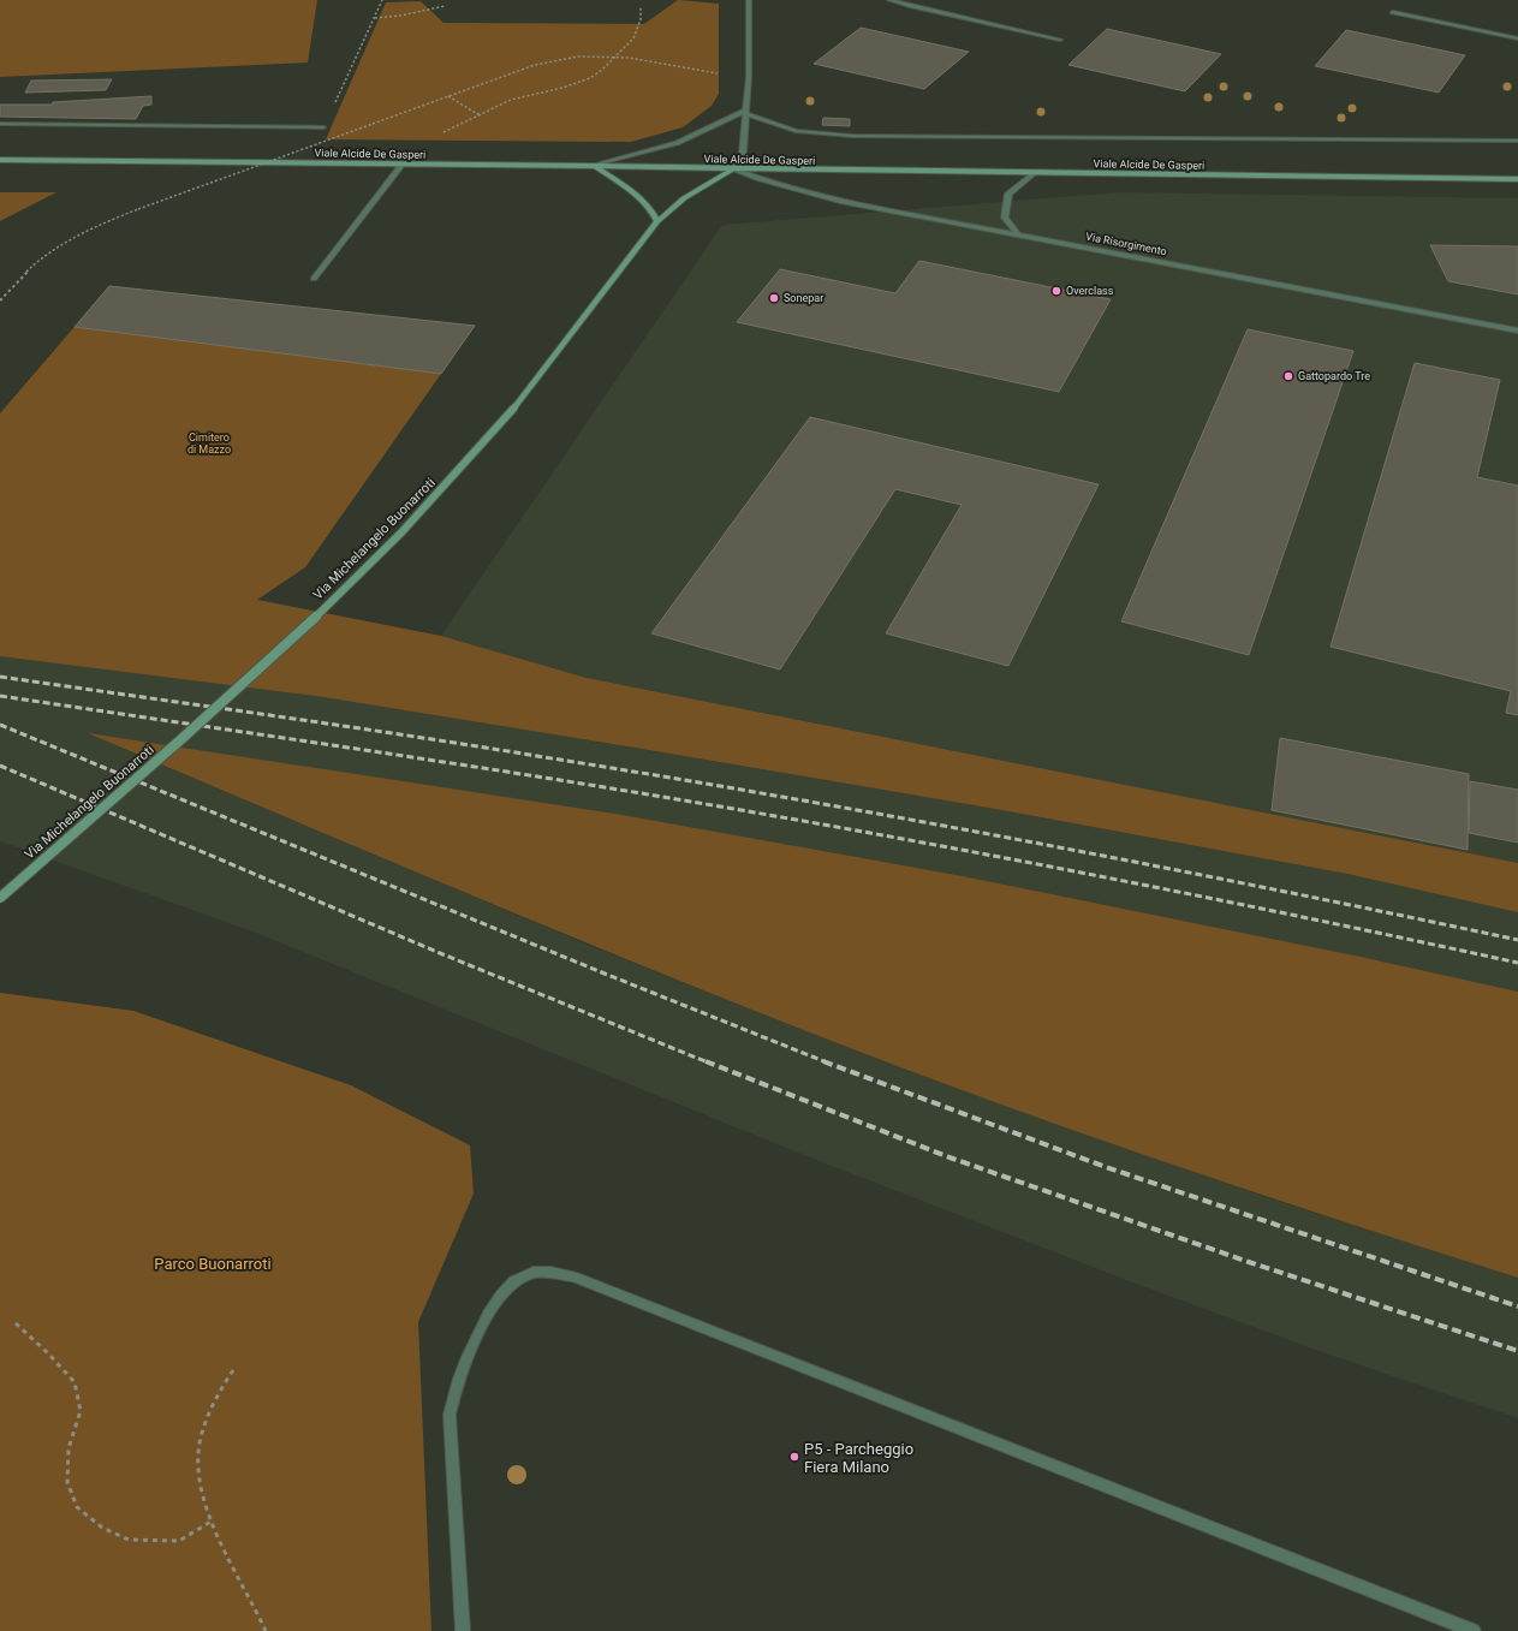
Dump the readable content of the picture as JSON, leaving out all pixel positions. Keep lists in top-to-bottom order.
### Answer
{
  "streets": {
    "street": ["Viale Alcide De Gasperi", "Via Risorgimento", "Via Michelangelo Buonarroti"]
  },
  "crossings": [
    ["Viale Alcide De Gasperi", "Via Risorgimento"],
    ["Viale Alcide De Gasperi", "Via Michelangelo Buonarroti"],
    ["Via Risorgimento", "Via Michelangelo Buonarroti"]
  ],
  "parks": ["Cimitero di Mazzo", "Parco Buonarroti"],
  "places": [
    "Overclass",
    "Sonepar",
    "Gattopardo Tre",
    "P5 - Parcheggio Fiera Milano"
  ]
}
